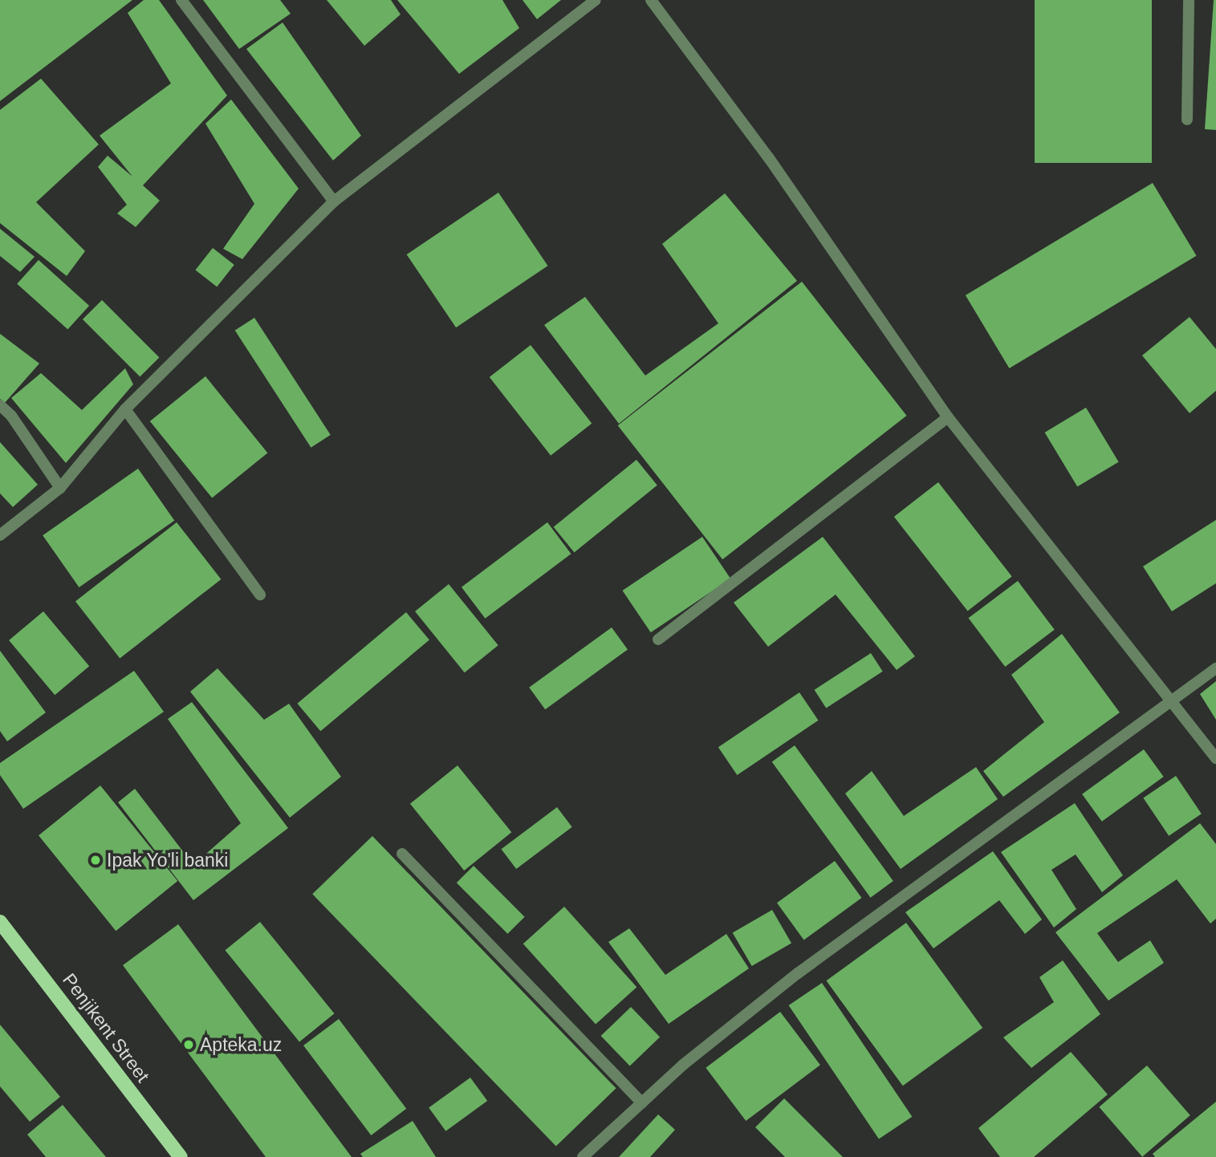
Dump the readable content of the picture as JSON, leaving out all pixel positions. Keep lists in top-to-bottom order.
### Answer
{
  "streets": {
    "main road": ["Penjikent Street"]
  },
  "places": ["Ipak Yo'li banki", "Apteka.uz"]
}
